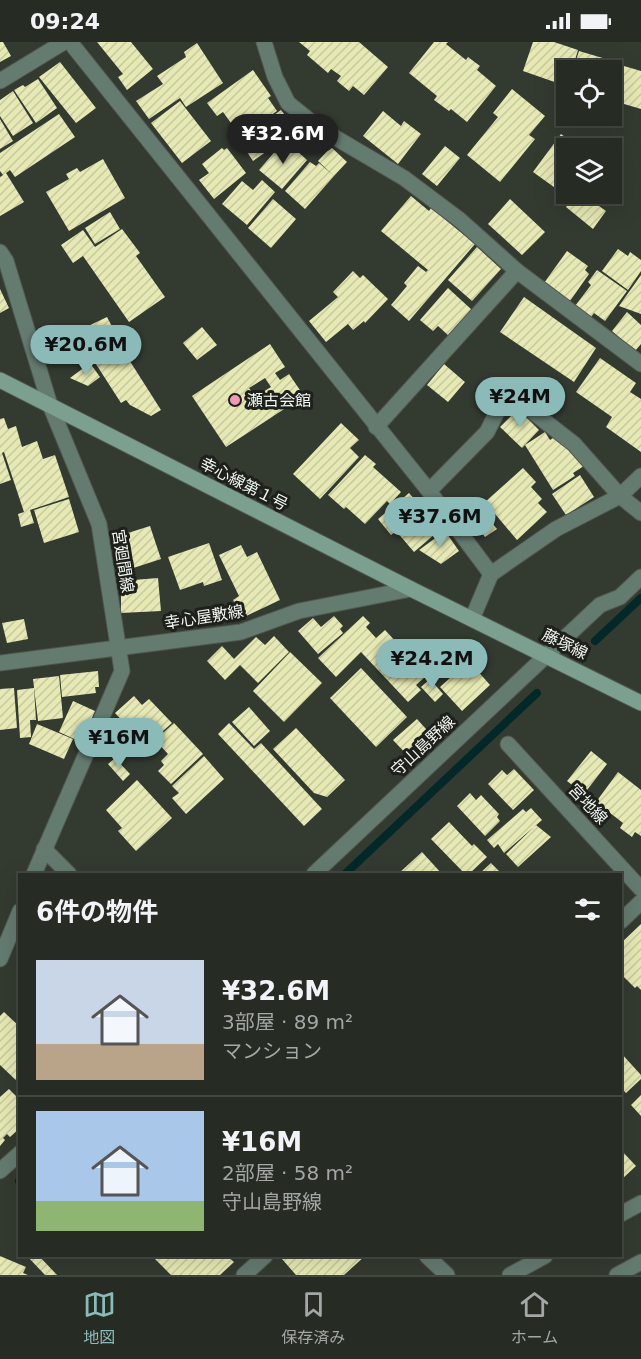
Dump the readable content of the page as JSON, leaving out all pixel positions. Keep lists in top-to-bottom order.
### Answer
{
  "streets": {
    "street": [
      "幸心線第１号",
      "宮廻間線",
      "幸心屋敷線",
      "藤塚線",
      "守山島野線",
      "宮地線"
    ]
  },
  "crossings": [
    ["幸心線第１号", "宮廻間線"],
    ["幸心線第１号", "幸心屋敷線"],
    ["幸心線第１号", "藤塚線"],
    ["宮廻間線", "幸心屋敷線"],
    ["藤塚線", "守山島野線"]
  ],
  "places": ["瀬古会館"],
  "page": {
    "status": "09:24",
    "price": [
      "¥32.6M",
      "¥20.6M",
      "¥24M",
      "¥37.6M",
      "¥24.2M",
      "¥16M"
    ],
    "heading": "6件の物件",
    "list": [
      {
        "name": "¥32.6M",
        "note": "3部屋 · 89 m² · マンション"
      },
      {
        "name": "¥16M",
        "note": "2部屋 · 58 m² · 守山島野線"
      }
    ],
    "tabs": ["地図", "保存済み", "ホーム"]
  }
}
